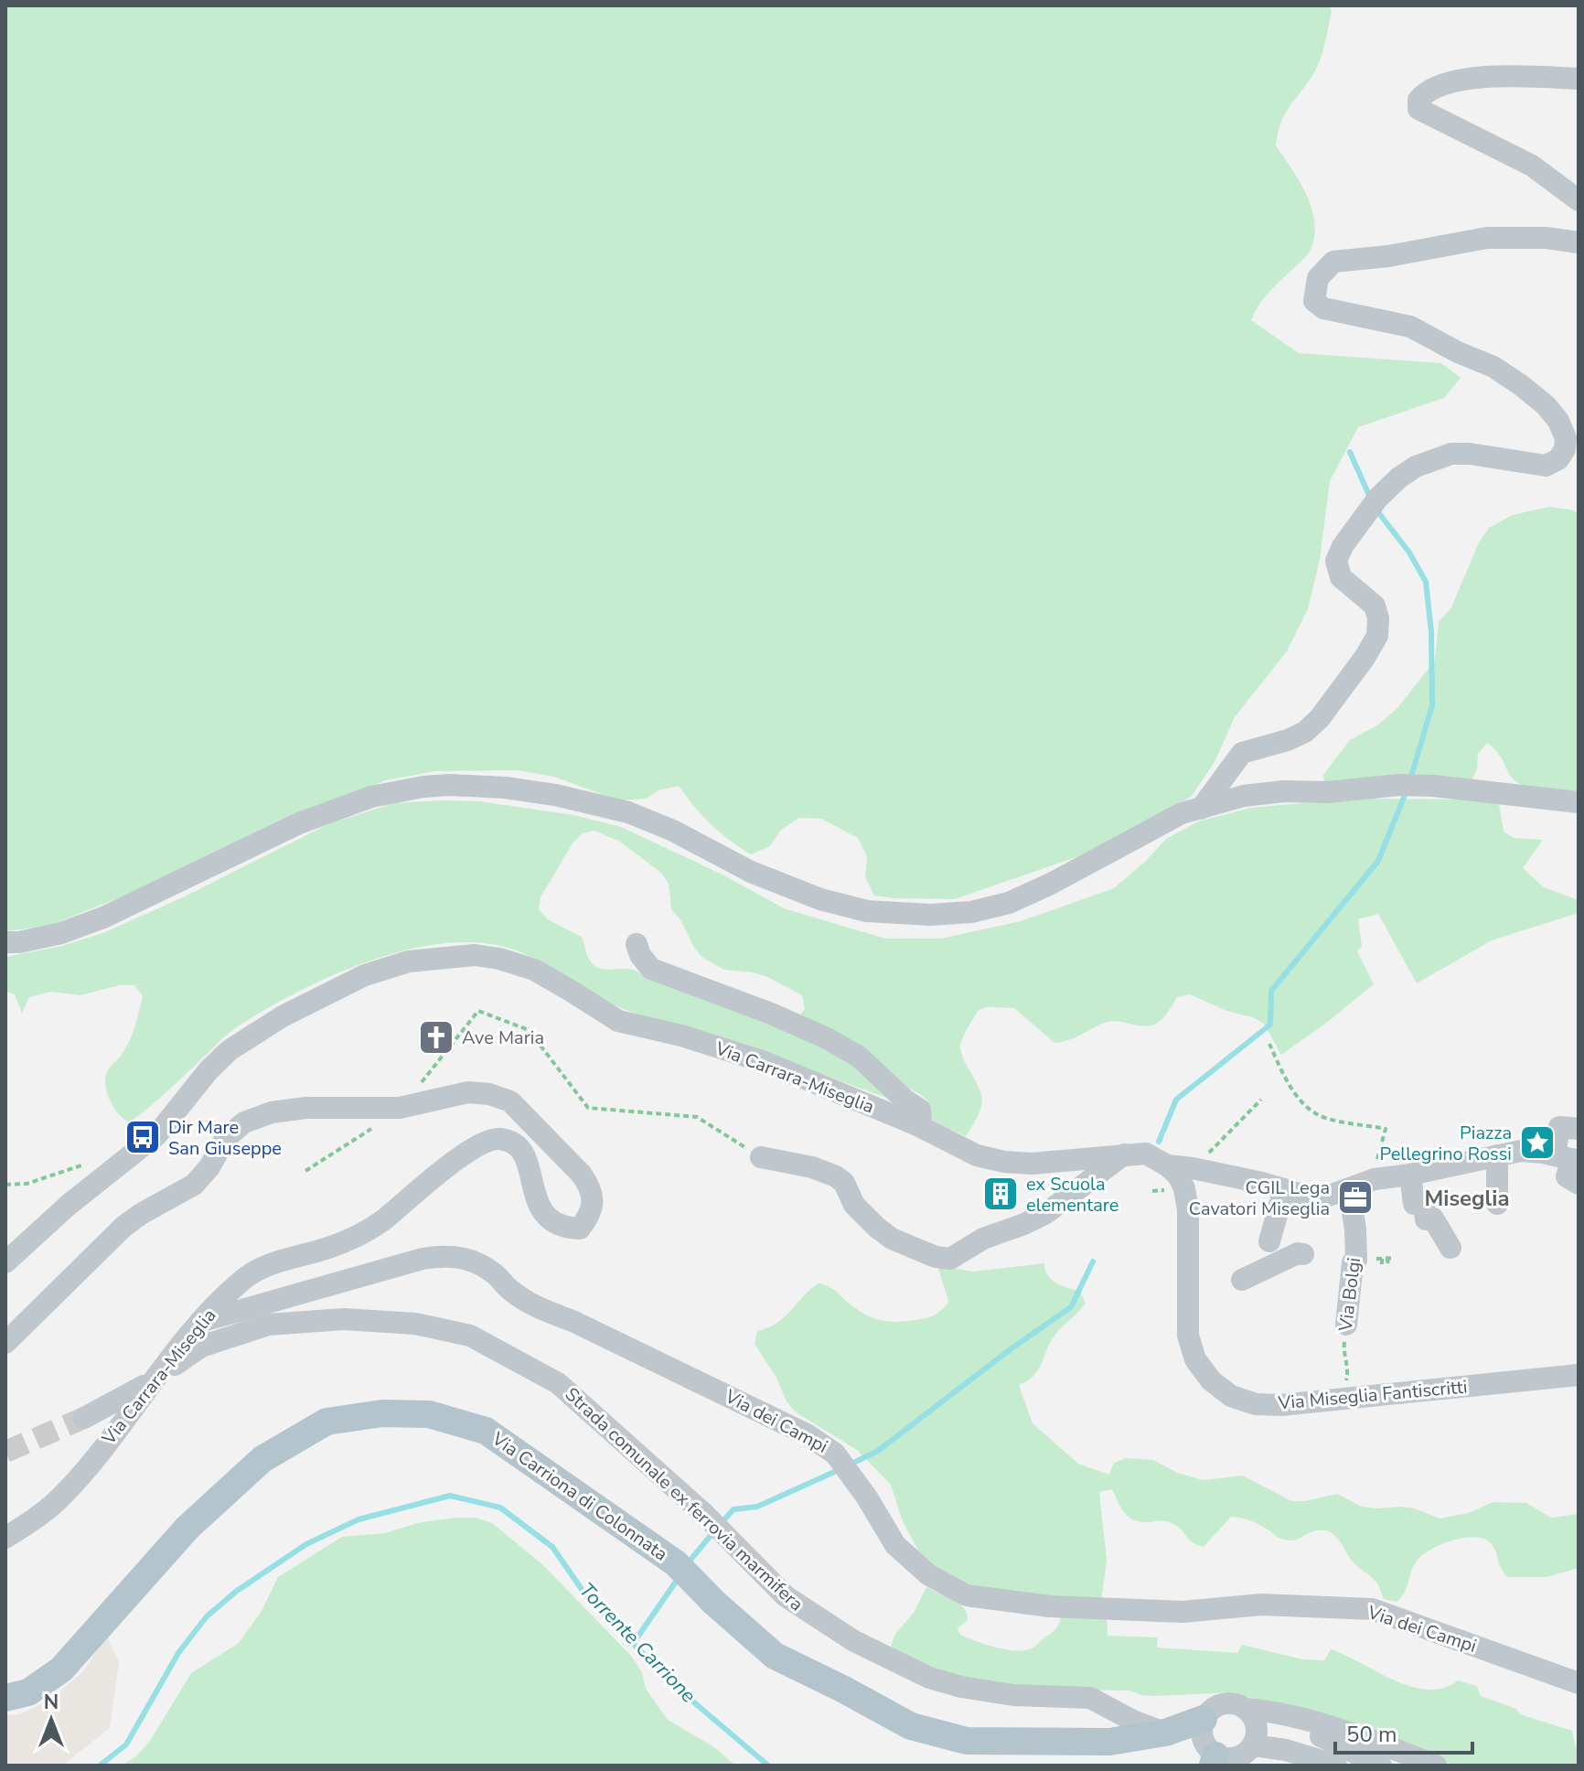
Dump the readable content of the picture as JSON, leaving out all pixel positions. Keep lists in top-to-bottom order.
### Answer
{
  "streets": {
    "main road": ["Via Carriona di Colonnata"],
    "street": [
      "Via Carrara-Miseglia",
      "Via Bolgi",
      "Via Miseglia Fantiscritti",
      "Via dei Campi",
      "Strada comunale ex ferrovia marmifera"
    ]
  },
  "crossings": [
    ["Via Carrara-Miseglia", "Via Bolgi"],
    ["Via Carrara-Miseglia", "Via Miseglia Fantiscritti"],
    ["Via Carrara-Miseglia", "Via dei Campi"],
    ["Via Carrara-Miseglia", "Strada comunale ex ferrovia marmifera"],
    ["Via Bolgi", "Via Miseglia Fantiscritti"],
    ["Via Carriona di Colonnata", "Strada comunale ex ferrovia marmifera"]
  ],
  "districts": ["Miseglia"],
  "water": ["Torrente Carrione"],
  "places": {
    "church": ["Ave Maria"],
    "bus stop": ["Dir Mare San Giuseppe"],
    "place": ["Piazza Pellegrino Rossi"],
    "building": ["ex Scuola elementare"],
    "office": ["CGIL Lega Cavatori Miseglia"]
  },
  "scale_bar": "50 m",
  "north": "top"
}
